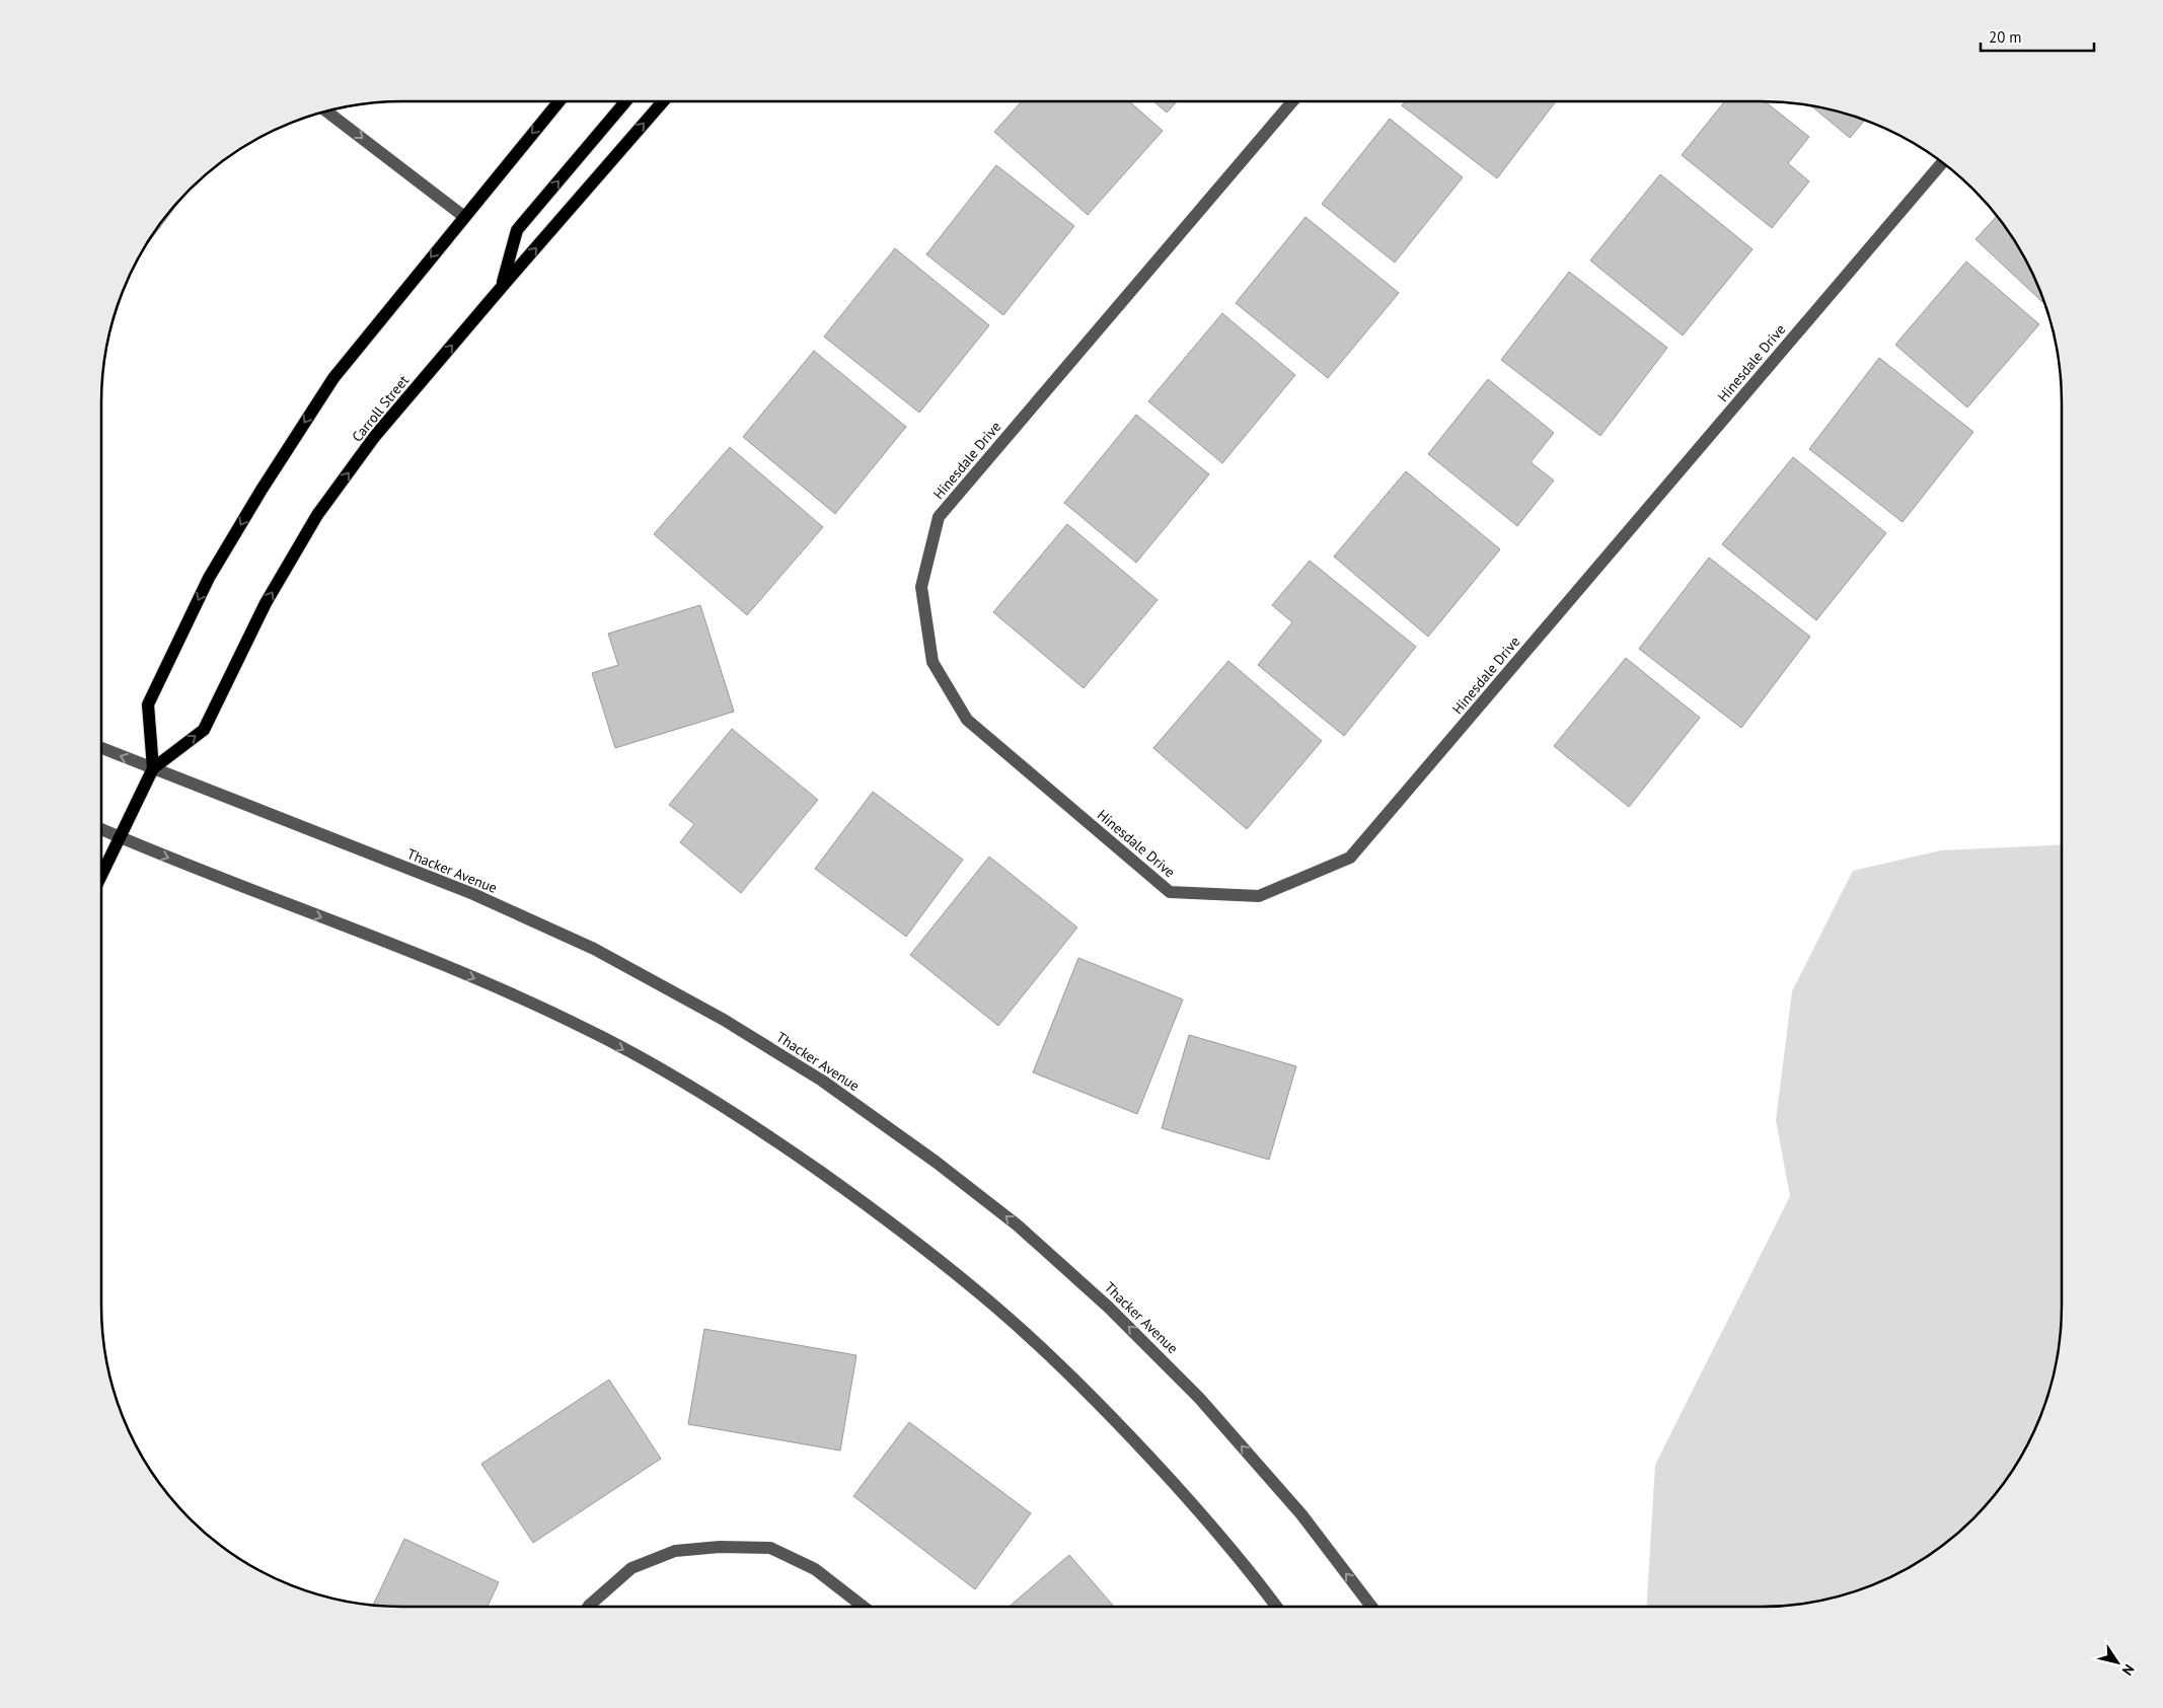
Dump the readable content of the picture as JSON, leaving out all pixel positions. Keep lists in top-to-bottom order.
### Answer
{
  "streets": {
    "main road": ["Carroll Street"],
    "street": ["Hinesdale Drive", "Thacker Avenue"]
  },
  "crossings": [
    ["Carroll Street", "Thacker Avenue"]
  ],
  "scale_bar": "20 m",
  "north": "bottom right"
}
